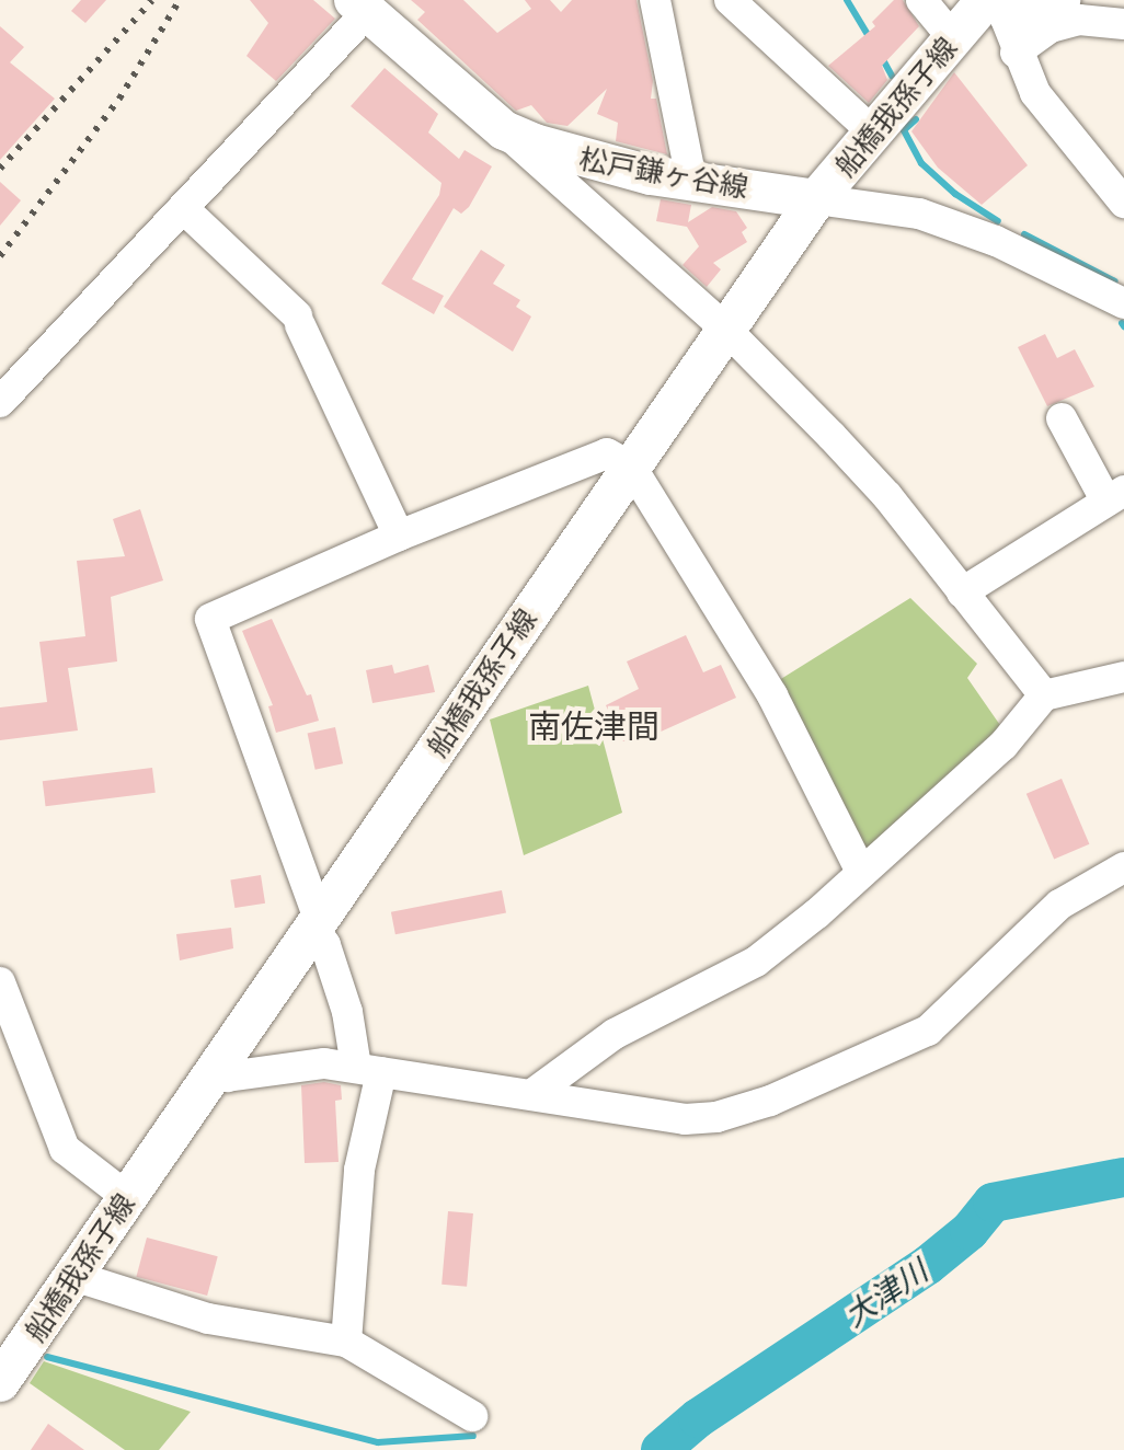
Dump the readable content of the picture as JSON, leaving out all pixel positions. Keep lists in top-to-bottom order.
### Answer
{
  "streets": {
    "main road": ["船橋我孫子線", "松戸鎌ヶ谷線"]
  },
  "crossings": [
    ["船橋我孫子線", "松戸鎌ヶ谷線"]
  ],
  "districts": ["南佐津間"],
  "water": ["大津川"]
}
